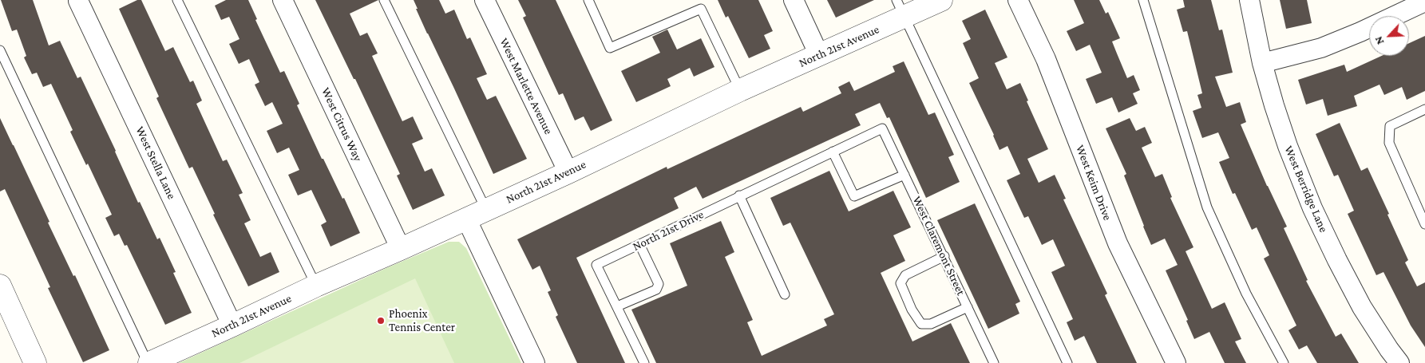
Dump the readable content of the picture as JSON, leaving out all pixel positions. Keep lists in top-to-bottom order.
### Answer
{
  "streets": {
    "street": [
      "North 21st Avenue",
      "West Marlette Avenue",
      "West Citrus Way",
      "West Stella Lane",
      "West Keim Drive",
      "West Berridge Lane"
    ],
    "lane": ["North 21st Drive", "West Claremont Street"]
  },
  "crossings": [
    ["North 21st Avenue", "West Marlette Avenue"],
    ["North 21st Avenue", "West Citrus Way"],
    ["North 21st Avenue", "West Stella Lane"],
    ["North 21st Drive", "West Claremont Street"]
  ],
  "places": ["Phoenix Tennis Center"],
  "north": "bottom left"
}
